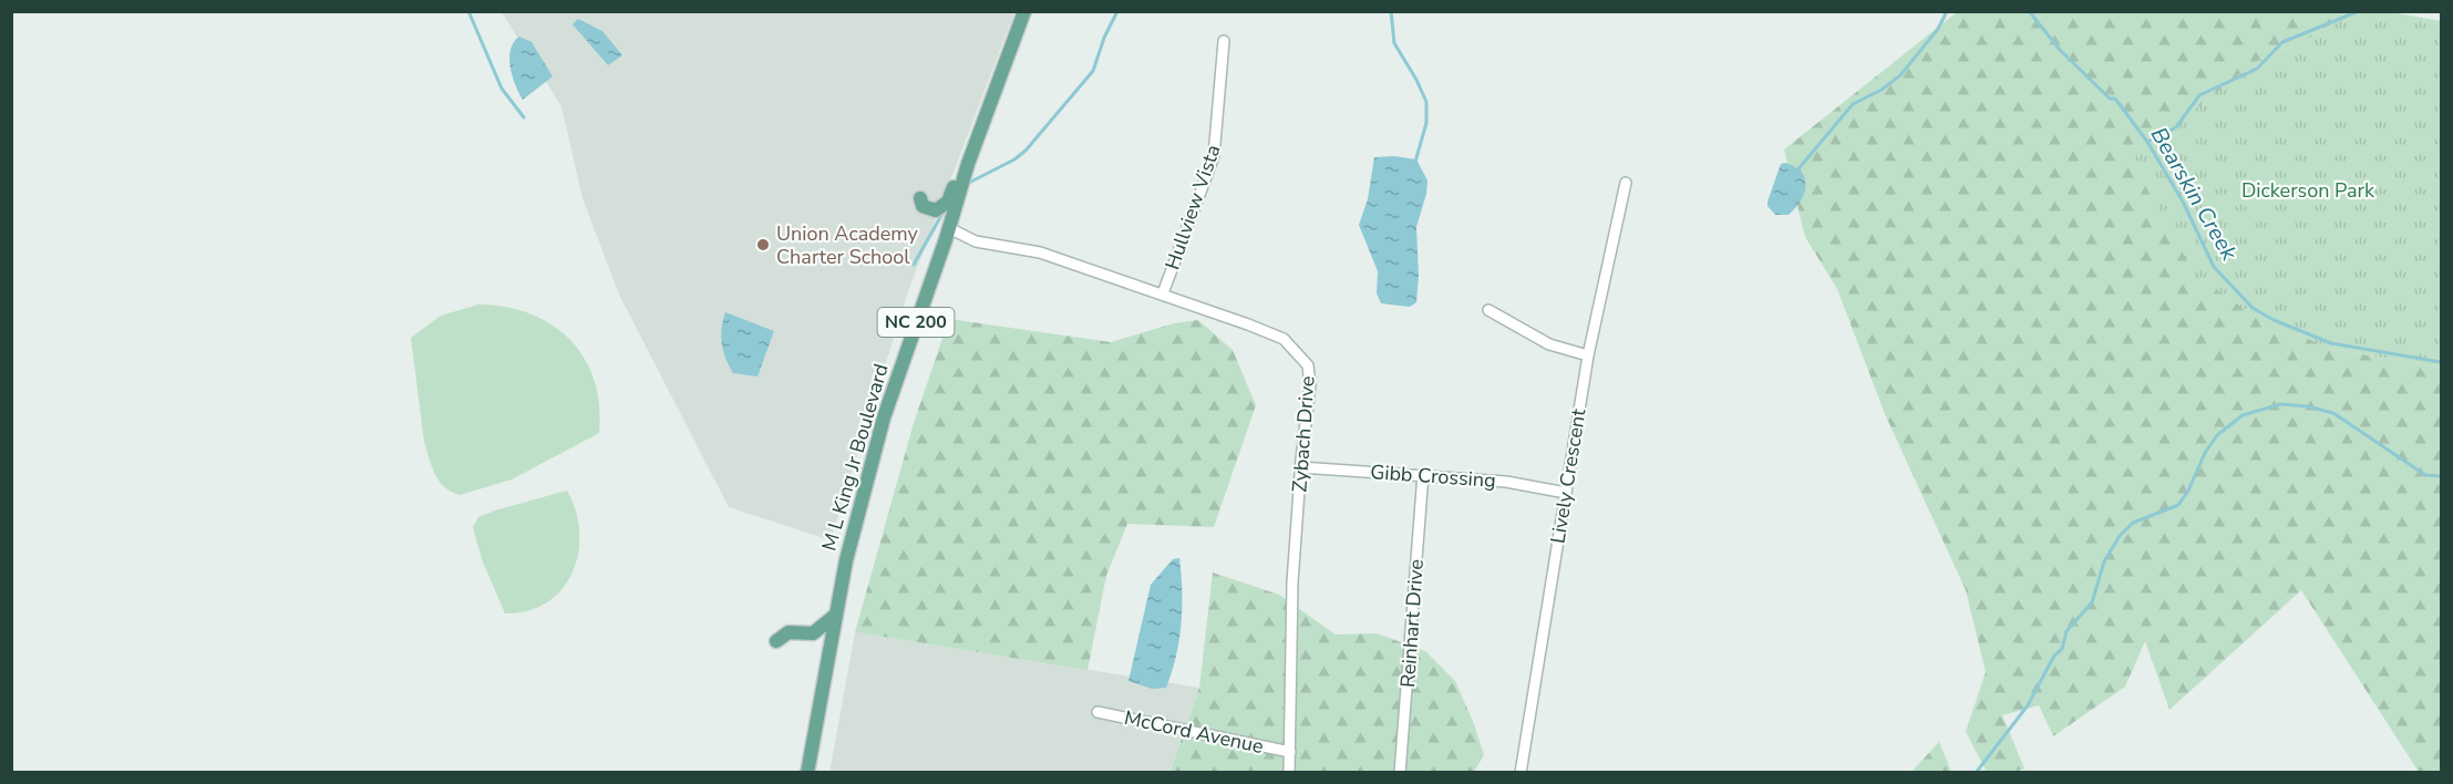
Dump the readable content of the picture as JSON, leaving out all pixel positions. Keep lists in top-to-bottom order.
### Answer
{
  "streets": {
    "main road": ["NC 200", "M L King Jr Boulevard"],
    "street": [
      "Hullview Vista",
      "Zybach Drive",
      "Gibb Crossing",
      "Lively Crescent",
      "Reinhart Drive",
      "McCord Avenue"
    ]
  },
  "crossings": [
    ["Hullview Vista", "Zybach Drive"],
    ["Zybach Drive", "M L King Jr Boulevard"],
    ["Zybach Drive", "Gibb Crossing"],
    ["Zybach Drive", "McCord Avenue"],
    ["Gibb Crossing", "Lively Crescent"],
    ["Gibb Crossing", "Reinhart Drive"]
  ],
  "water": ["Bearskin Creek"],
  "parks": ["Dickerson Park"],
  "places": ["Union Academy Charter School"]
}
